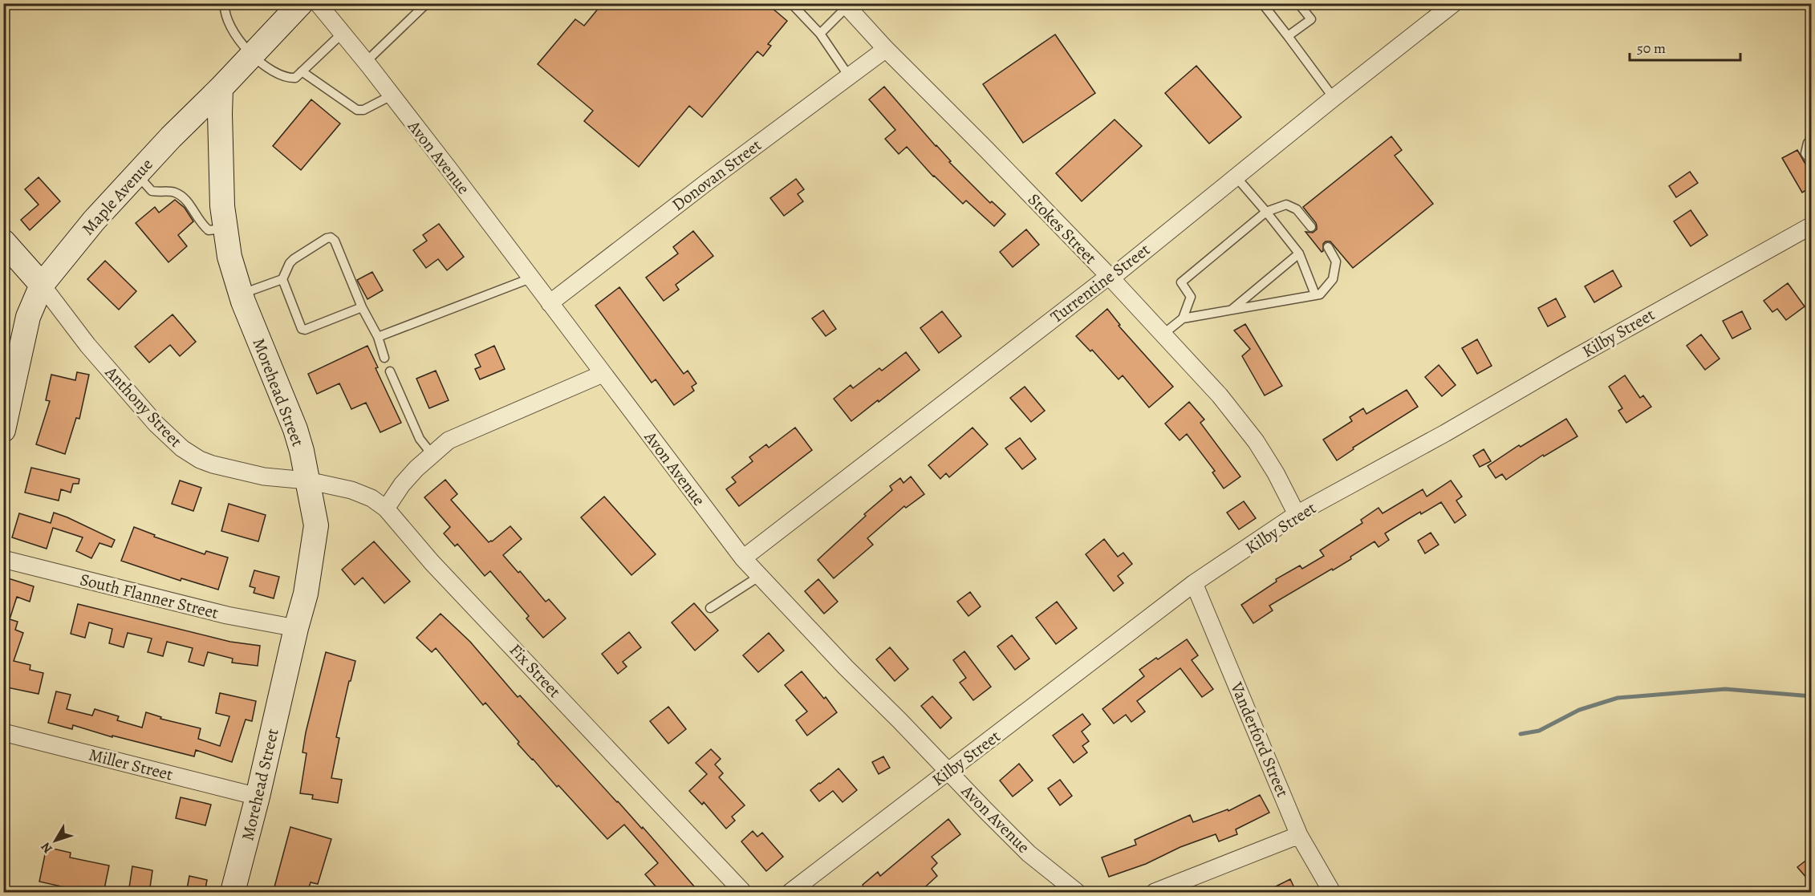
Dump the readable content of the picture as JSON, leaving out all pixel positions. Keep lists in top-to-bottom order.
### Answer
{
  "streets": {
    "street": [
      "Avon Avenue",
      "Donovan Street",
      "Maple Avenue",
      "Stokes Street",
      "Turrentine Street",
      "Kilby Street",
      "Morehead Street",
      "Anthony Street",
      "South Flanner Street",
      "Fix Street",
      "Vanderford Street",
      "Miller Street"
    ]
  },
  "crossings": [
    ["Avon Avenue", "Donovan Street"],
    ["Avon Avenue", "Turrentine Street"],
    ["Avon Avenue", "Kilby Street"],
    ["Donovan Street", "Stokes Street"],
    ["Maple Avenue", "Morehead Street"],
    ["Maple Avenue", "Anthony Street"],
    ["Stokes Street", "Turrentine Street"],
    ["Stokes Street", "Kilby Street"],
    ["Kilby Street", "Vanderford Street"],
    ["Morehead Street", "Anthony Street"],
    ["Morehead Street", "South Flanner Street"],
    ["Morehead Street", "Fix Street"],
    ["Morehead Street", "Miller Street"],
    ["Anthony Street", "Fix Street"]
  ],
  "scale_bar": "50 m",
  "north": "bottom left"
}
